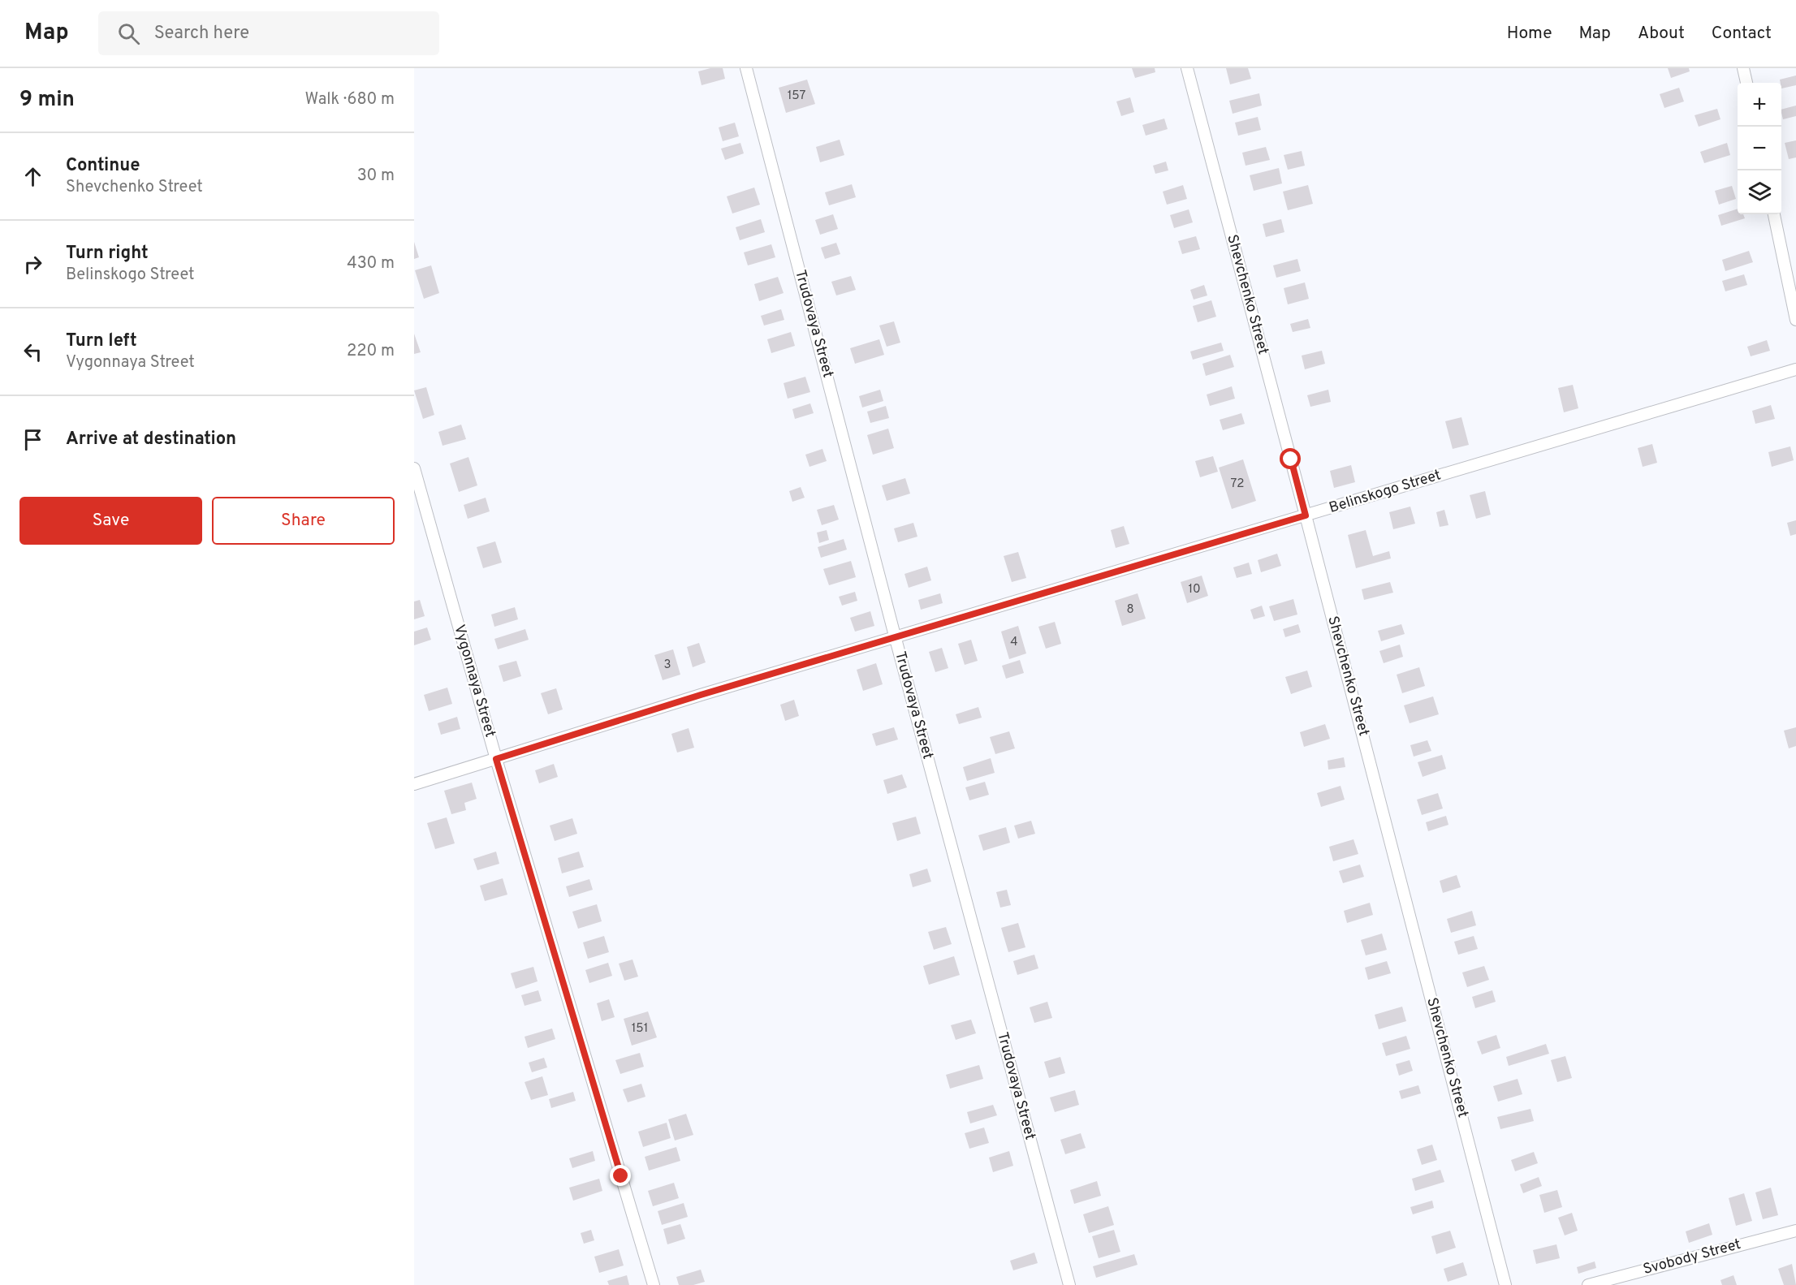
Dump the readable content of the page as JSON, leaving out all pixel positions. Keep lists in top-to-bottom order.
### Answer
{
  "streets": {
    "street": [
      "Shevchenko Street",
      "Trudovaya Street",
      "Belinskogo Street",
      "Vygonnaya Street",
      "Svobody Street"
    ]
  },
  "crossings": [
    ["Shevchenko Street", "Belinskogo Street"],
    ["Trudovaya Street", "Belinskogo Street"],
    ["Belinskogo Street", "Vygonnaya Street"]
  ],
  "house_numbers": [
    "157",
    "72",
    "10",
    "8",
    "4",
    "3",
    "151"
  ],
  "page": {
    "header": "Map",
    "search": "Search here",
    "nav": [
      "Home",
      "Map",
      "About",
      "Contact"
    ],
    "heading": ["9 min", "Walk · 680 m"],
    "map_buttons": ["+", "−"],
    "list": [
      ["Continue", "Shevchenko Street", "30 m"],
      ["Turn right", "Belinskogo Street", "430 m"],
      ["Turn left", "Vygonnaya Street", "220 m"],
      "Arrive at destination"
    ],
    "buttons": ["Save", "Share"]
  }
}
